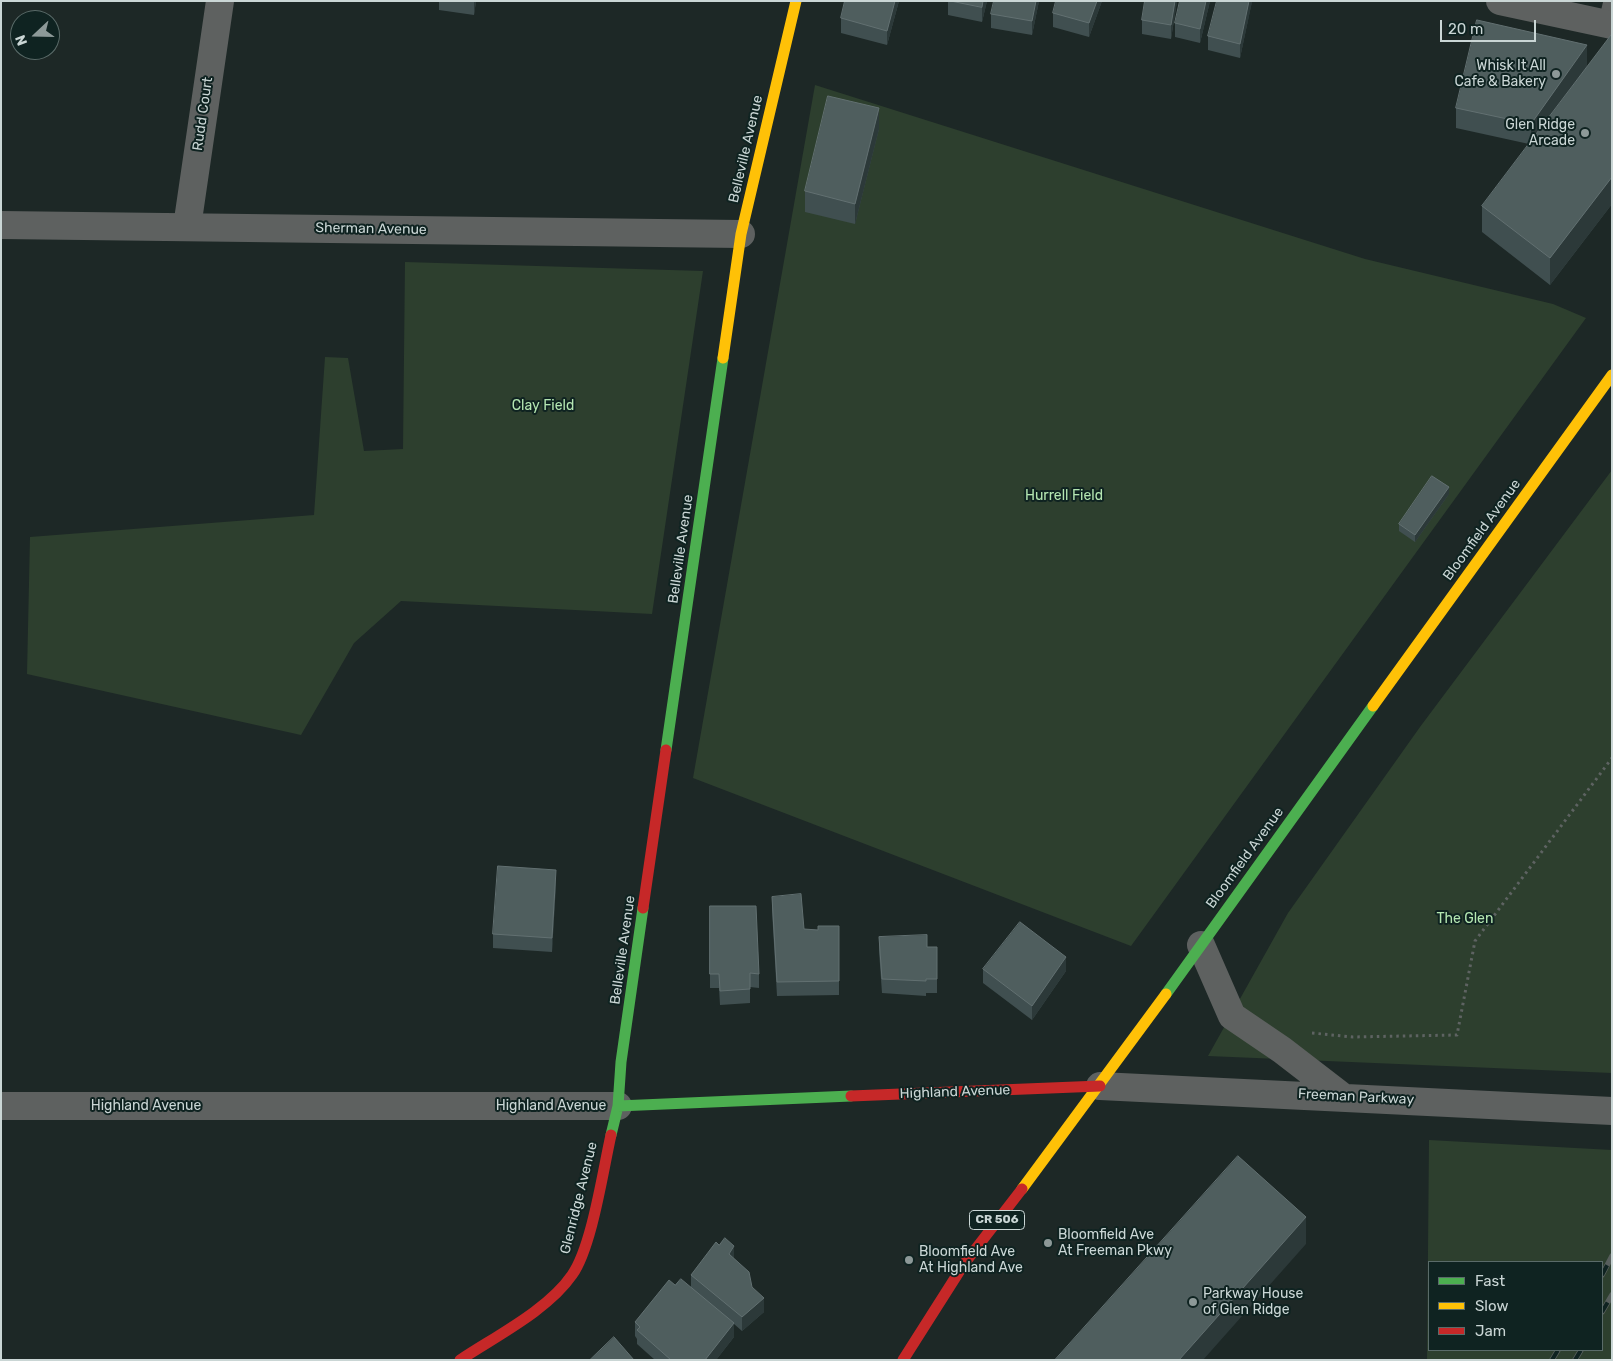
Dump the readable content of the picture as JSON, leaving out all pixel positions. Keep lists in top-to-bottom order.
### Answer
{
  "streets": {
    "main road": [
      "Belleville Avenue",
      "Bloomfield Avenue",
      "Highland Avenue",
      "Glenridge Avenue",
      "CR 506"
    ],
    "street": ["Rudd Court", "Sherman Avenue", "Freeman Parkway"]
  },
  "crossings": [
    ["Rudd Court", "Sherman Avenue"],
    ["Belleville Avenue", "Sherman Avenue"],
    ["Belleville Avenue", "Highland Avenue"],
    ["Belleville Avenue", "Glenridge Avenue"],
    ["Bloomfield Avenue", "Highland Avenue"],
    ["Bloomfield Avenue", "Freeman Parkway"],
    ["Highland Avenue", "Freeman Parkway"],
    ["Highland Avenue", "Glenridge Avenue"]
  ],
  "parks": ["Clay Field", "Hurrell Field", "The Glen"],
  "places": [
    "Whisk It All Cafe & Bakery",
    "Glen Ridge Arcade",
    "Bloomfield Ave At Freeman Pkwy",
    "Bloomfield Ave At Highland Ave",
    "Parkway House of Glen Ridge"
  ],
  "legend": ["Fast", "Slow", "Jam"],
  "scale_bar": "20 m",
  "north": "left"
}
